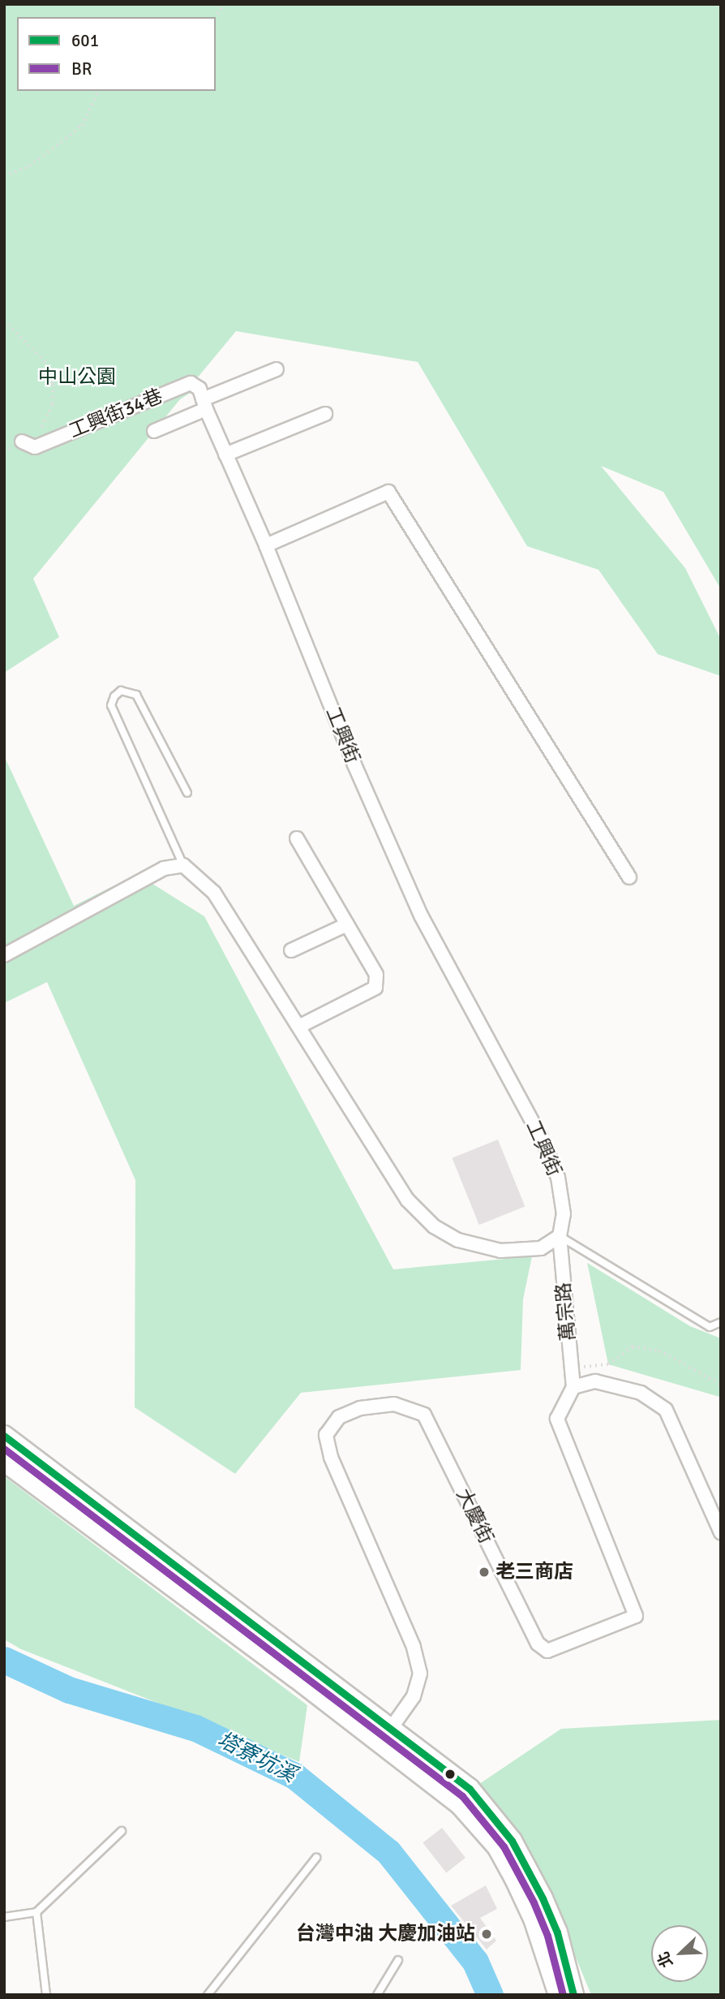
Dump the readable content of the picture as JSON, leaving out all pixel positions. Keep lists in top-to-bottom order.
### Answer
{
  "streets": {
    "street": [
      "工興街34巷",
      "工興街",
      "萬宗路",
      "大慶街"
    ]
  },
  "crossings": [
    ["工興街34巷", "工興街"],
    ["工興街", "萬宗路"],
    ["萬宗路", "大慶街"]
  ],
  "water": ["塔寮坑溪"],
  "parks": ["中山公園"],
  "places": ["老三商店", "台灣中油 大慶加油站"],
  "lines": ["transit line 601", "transit line BR"],
  "legend": ["601", "BR"],
  "north": "bottom left"
}
